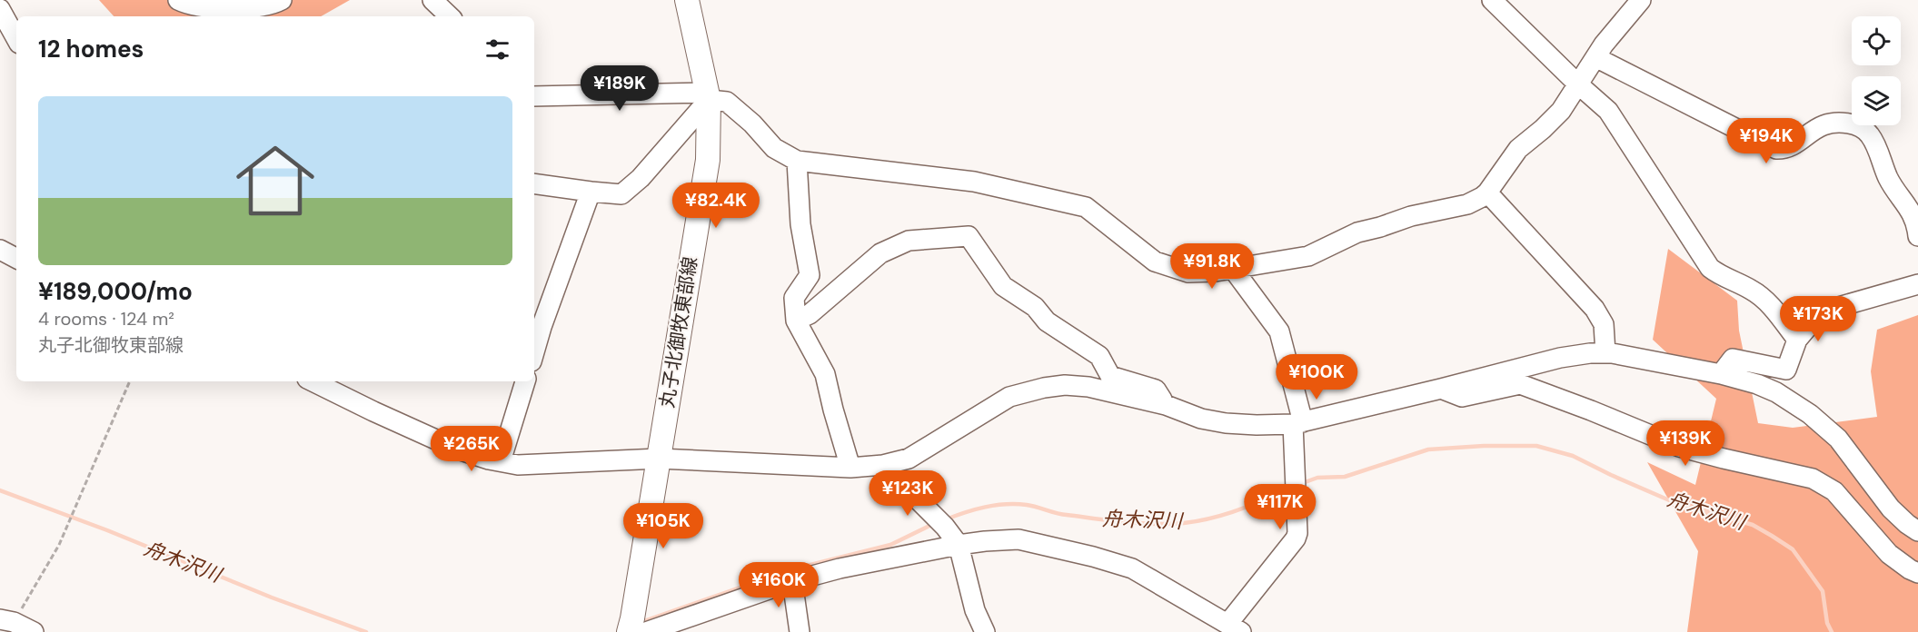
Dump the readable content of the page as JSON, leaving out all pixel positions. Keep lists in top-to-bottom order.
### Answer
{
  "streets": {
    "main road": ["丸子北御牧東部線"]
  },
  "water": ["舟木沢川"],
  "page": {
    "heading": "12 homes",
    "price": [
      "¥189K",
      "¥194K",
      "¥82.4K",
      "¥91.8K",
      "¥173K",
      "¥100K",
      "¥139K",
      "¥265K",
      "¥123K",
      "¥117K",
      "¥105K",
      "¥160K"
    ],
    "list": [
      {
        "name": "¥189,000/mo",
        "note": "4 rooms · 124 m² · 丸子北御牧東部線"
      }
    ]
  }
}
